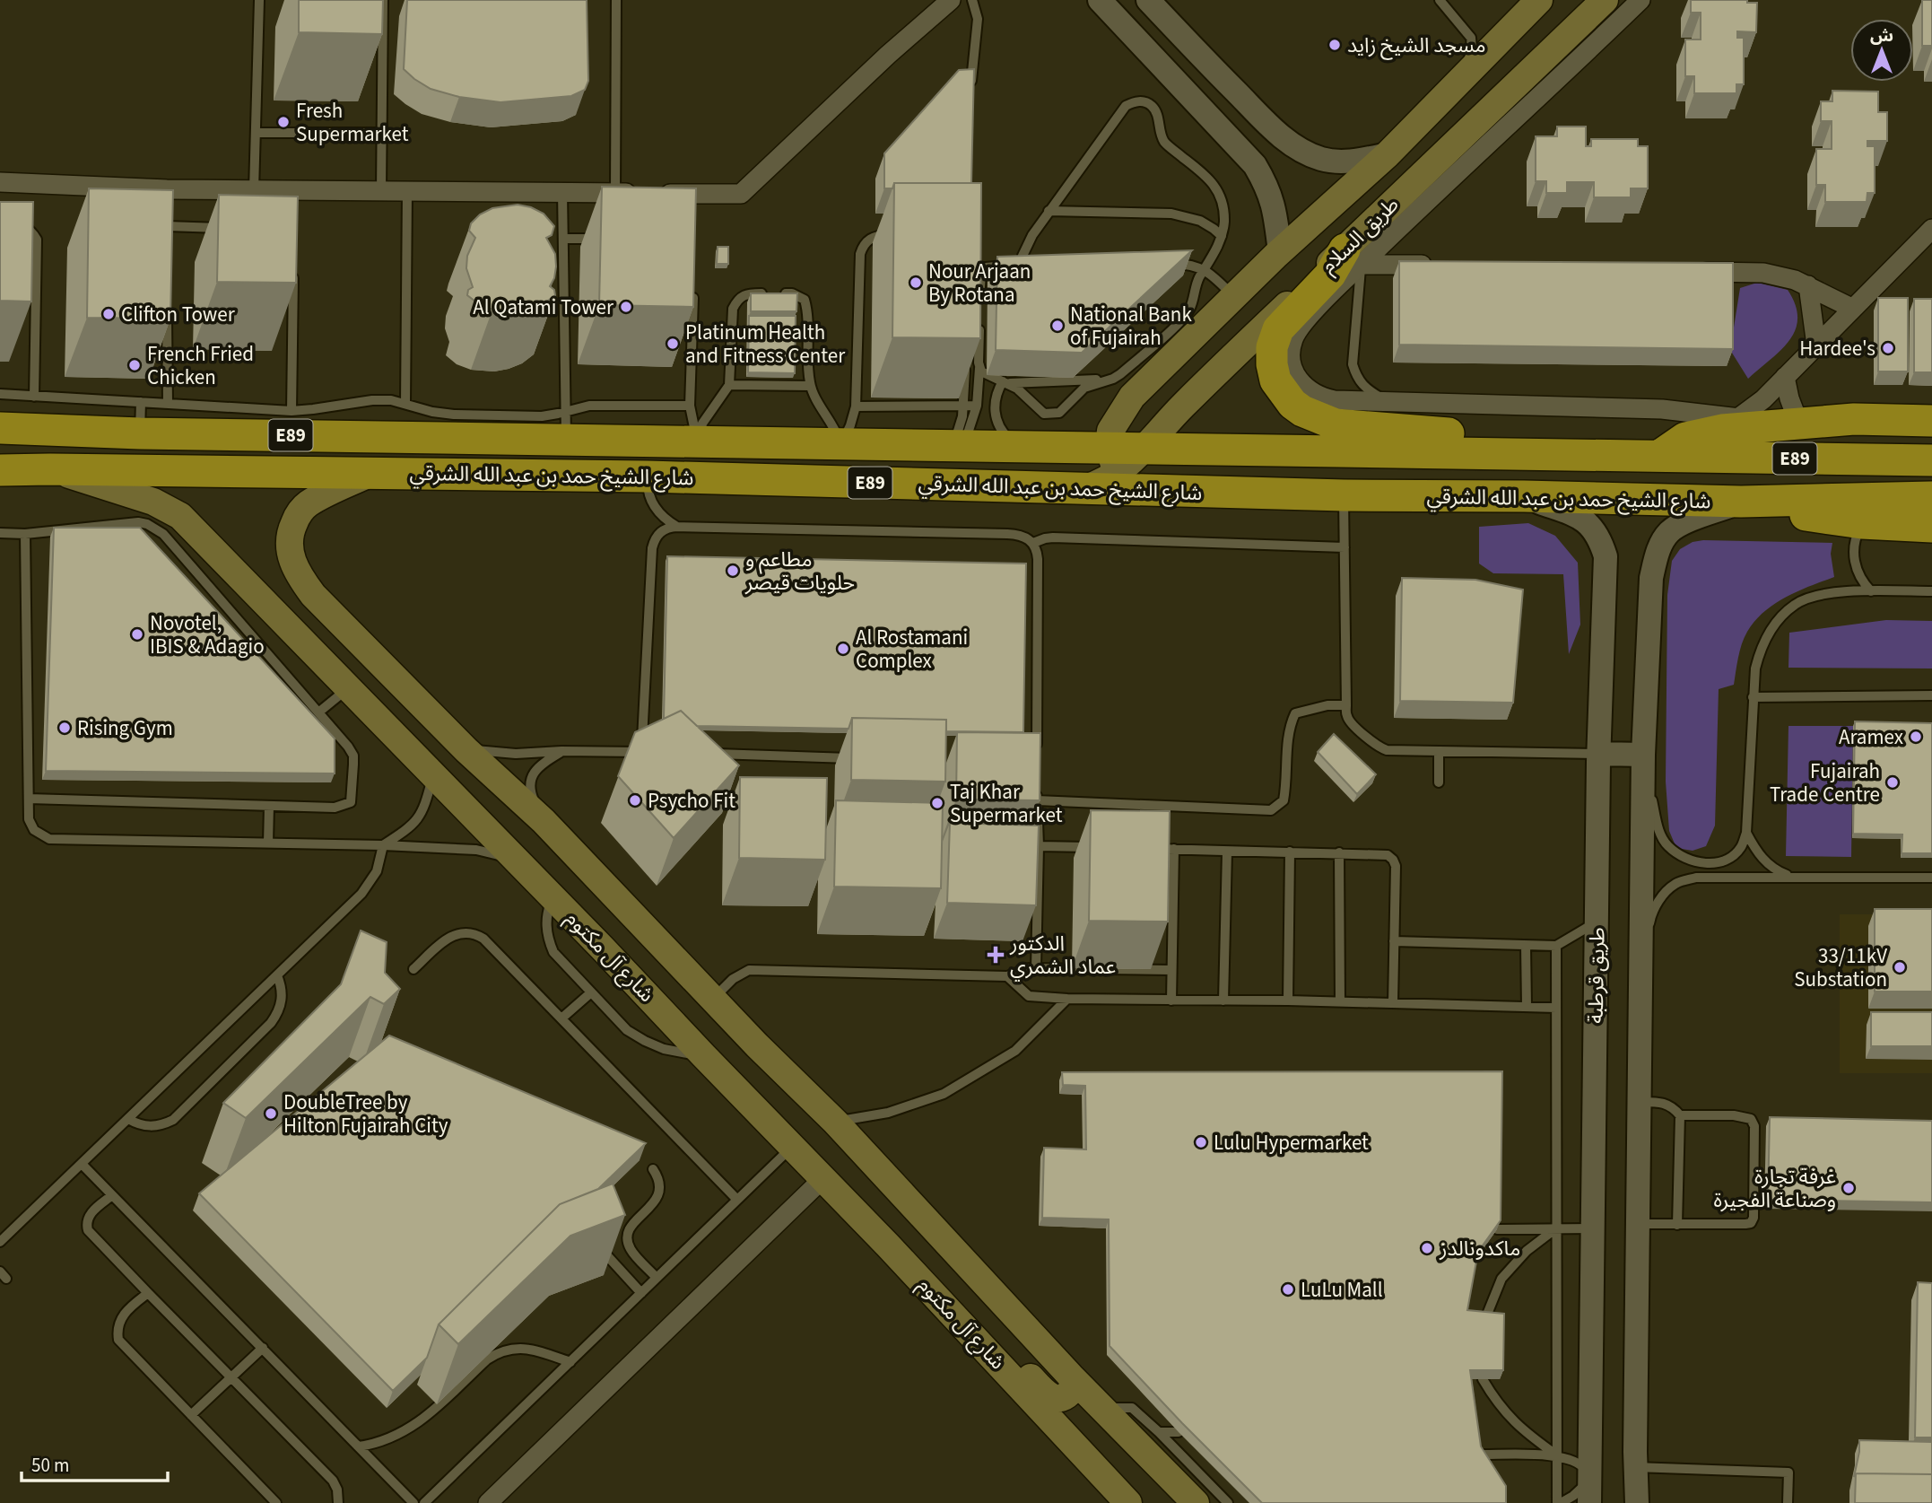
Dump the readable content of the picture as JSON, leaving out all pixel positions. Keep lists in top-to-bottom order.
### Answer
{
  "streets": {
    "highway": ["E89", "شارع الشيخ حمد بن عبد الله الشرقي"],
    "main road": ["طريق السلام", "شارع آل مكتوم"],
    "street": ["طريق قرطبة"]
  },
  "crossings": [
    ["طريق السلام", "شارع الشيخ حمد بن عبد الله الشرقي"],
    ["شارع الشيخ حمد بن عبد الله الشرقي", "شارع آل مكتوم"],
    ["شارع الشيخ حمد بن عبد الله الشرقي", "طريق قرطبة"]
  ],
  "places": {
    "other": [
      "مسجد الشيخ زايد",
      "Fresh Supermarket",
      "Nour Arjaan By Rotana",
      "Al Qatami Tower",
      "Clifton Tower",
      "National Bank of Fujairah",
      "Platinum Health and Fitness Center",
      "Hardee's",
      "French Fried Chicken",
      "مطاعم و حلويات قيصر",
      "Novotel, IBIS & Adagio",
      "Al Rostamani Complex",
      "Rising Gym",
      "Aramex",
      "Fujairah Trade Centre",
      "Psycho Fit",
      "Taj Khar Supermarket",
      "33/11kV Substation",
      "DoubleTree by Hilton Fujairah City",
      "Lulu Hypermarket",
      "غرفة تجارة وصناعة الفجيرة",
      "ماكدونالدز",
      "LuLu Mall"
    ],
    "health": ["الدكتور عماد الشمري"]
  },
  "scale_bar": "50 m",
  "north": "top"
}
